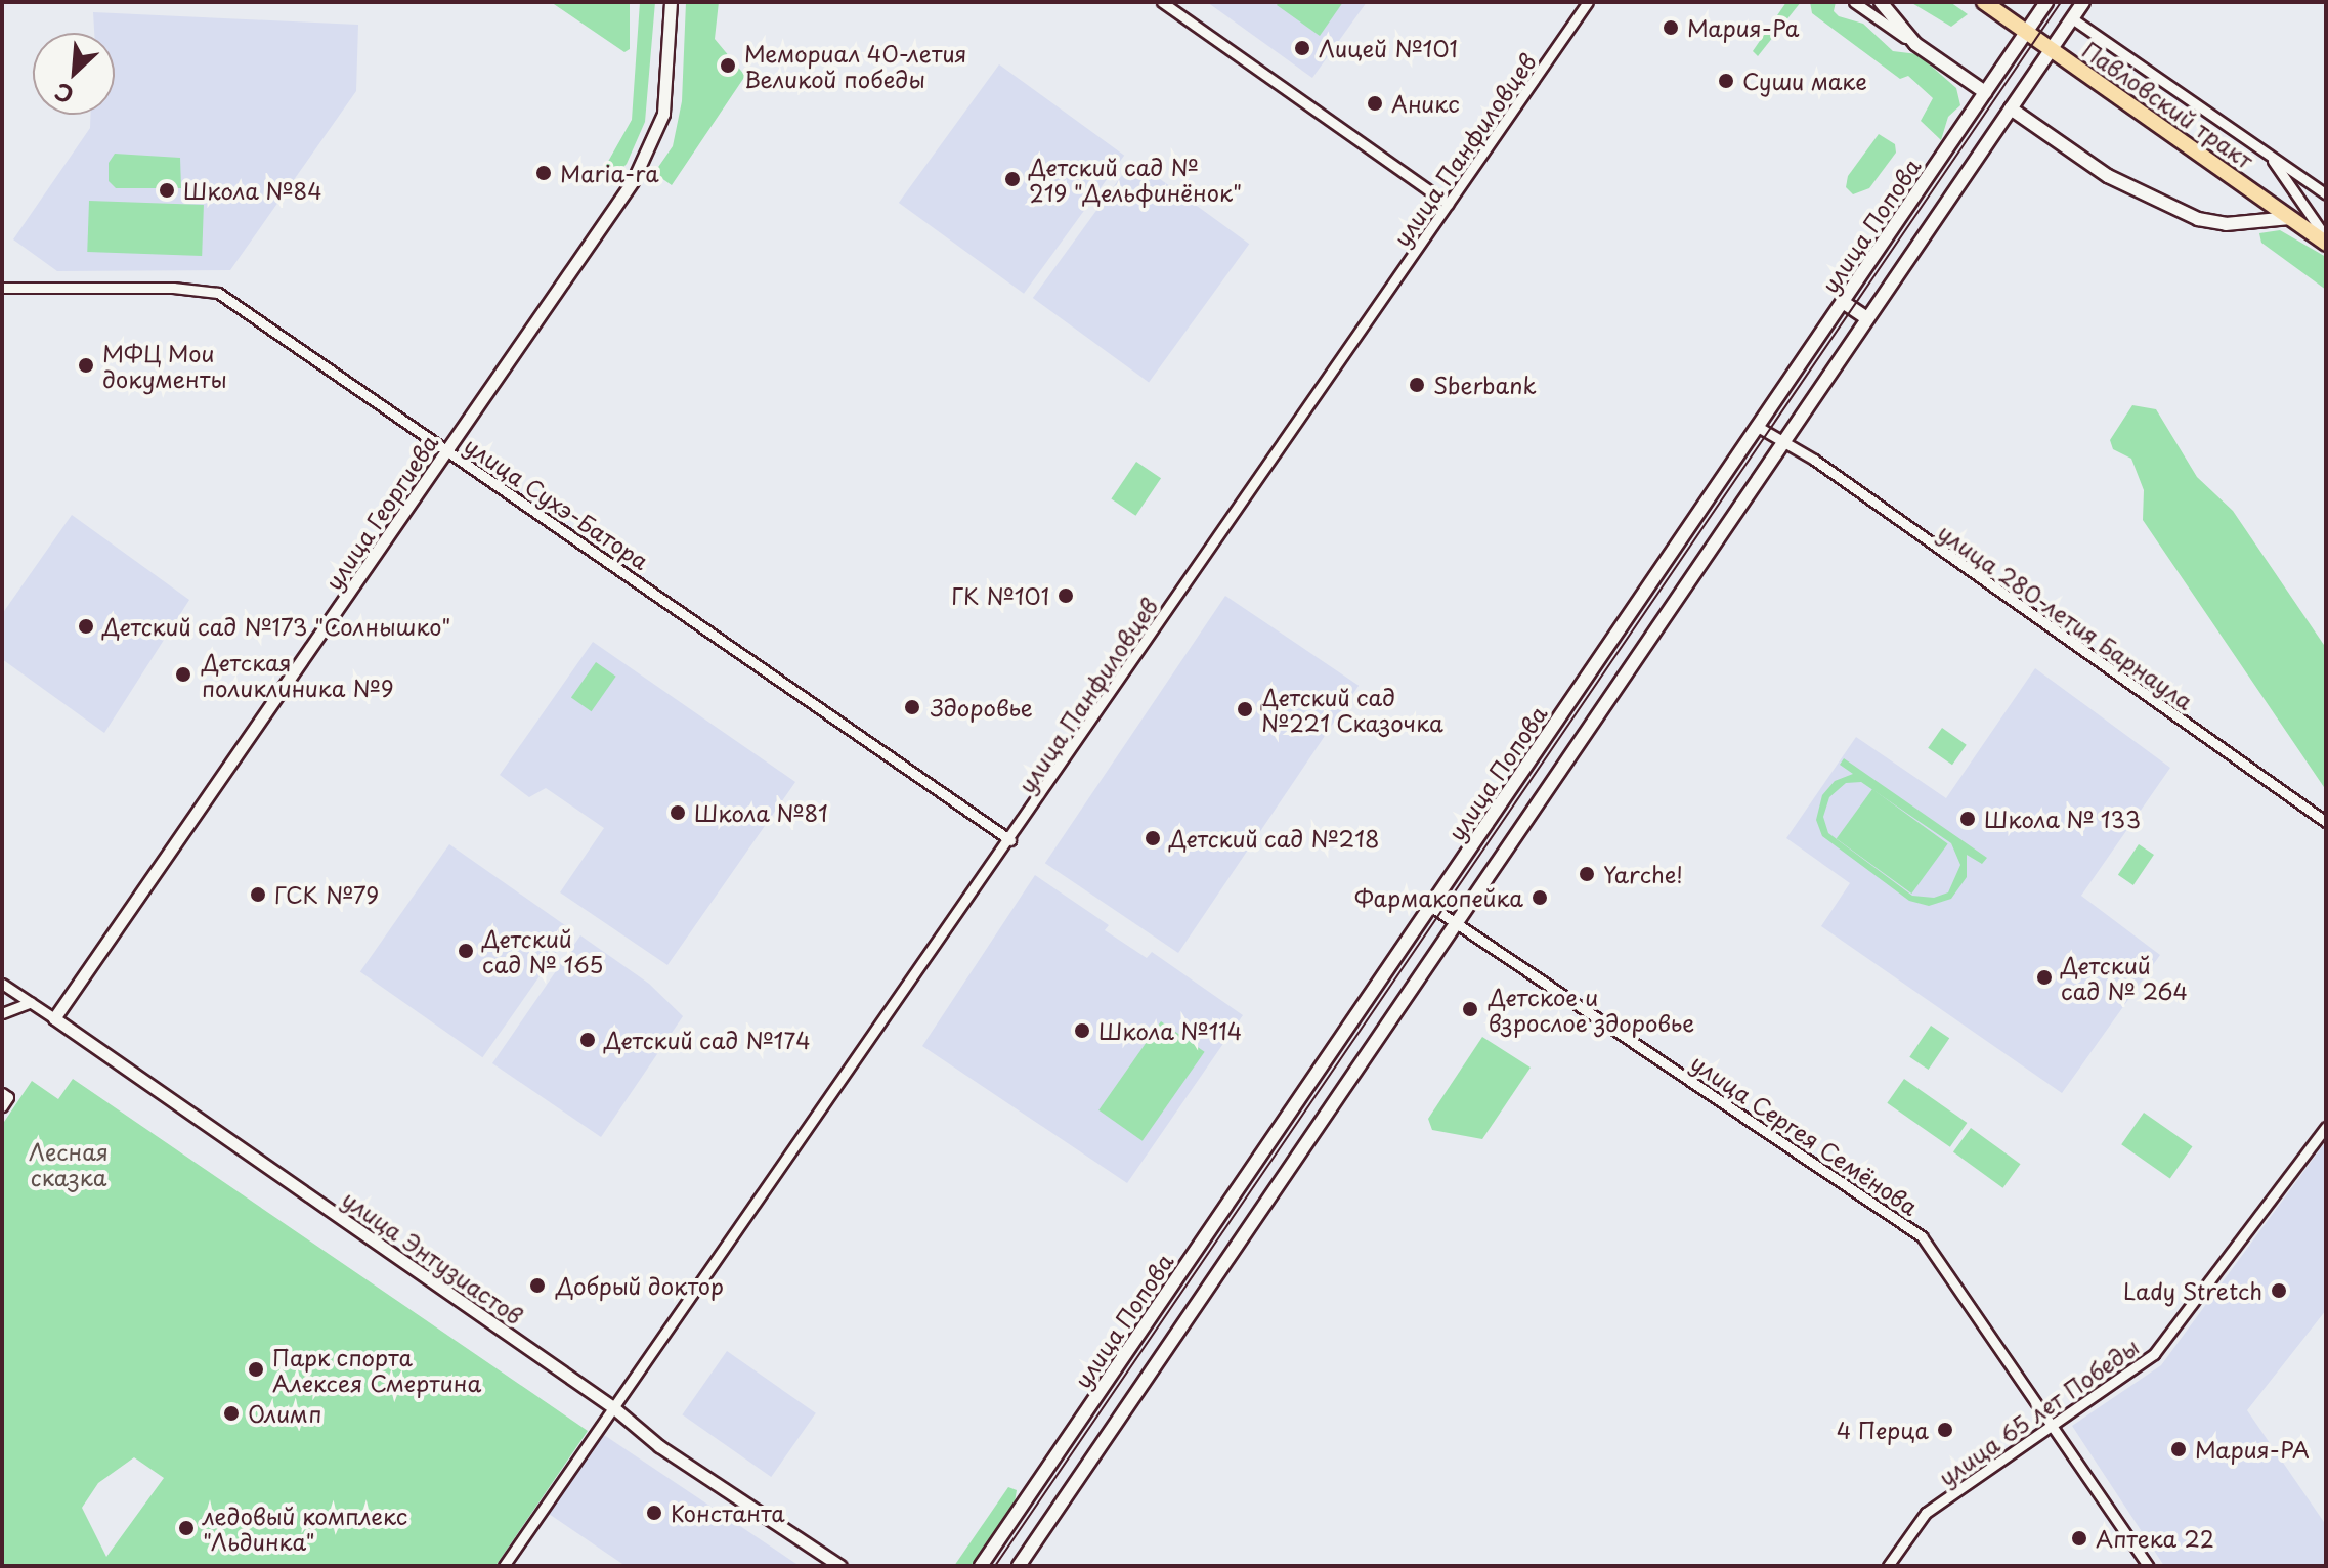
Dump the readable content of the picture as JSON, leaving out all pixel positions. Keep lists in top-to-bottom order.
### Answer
{
  "streets": {
    "main road": ["Павловский тракт", "улица Попова"],
    "street": [
      "улица Панфиловцев",
      "улица Сухэ-Батора",
      "улица Георгиева",
      "улица 280-летия Барнаула",
      "улица Сергея Семёнова",
      "улица Энтузиастов",
      "улица 65 лет Победы"
    ]
  },
  "crossings": [
    ["Павловский тракт", "улица Попова"],
    ["улица Панфиловцев", "улица Сухэ-Батора"],
    ["улица Панфиловцев", "улица Энтузиастов"],
    ["улица Попова", "улица 280-летия Барнаула"],
    ["улица Попова", "улица Сергея Семёнова"],
    ["улица Сухэ-Батора", "улица Георгиева"],
    ["улица Георгиева", "улица Энтузиастов"],
    ["улица Сергея Семёнова", "улица 65 лет Победы"]
  ],
  "parks": ["Лесная сказка"],
  "places": [
    "Мария-Ра",
    "Лицей №101",
    "Мемориал 40-летия Великой победы",
    "Суши маке",
    "Аникс",
    "Maria-ra",
    "Детский сад № 219 \"Дельфинёнок\"",
    "Школа №84",
    "МФЦ Мои документы",
    "Sberbank",
    "ГК №101",
    "Детский сад №173 \"Солнышко\"",
    "Детская поликлиника №9",
    "Здоровье",
    "Детский сад №221 Сказочка",
    "Школа №81",
    "Школа № 133",
    "Детский сад №218",
    "Yarche!",
    "ГСК №79",
    "Фармакопейка",
    "Детский сад № 165",
    "Детский сад № 264",
    "Детское и взрослое здоровье",
    "Школа №114",
    "Детский сад №174",
    "Добрый доктор",
    "Lady Stretch",
    "Парк спорта Алексея Смертина",
    "Олимп",
    "4 Перца",
    "Мария-РА",
    "Константа",
    "ледовый комплекс \"Льдинка\"",
    "Аптека 22"
  ],
  "north": "bottom left"
}
